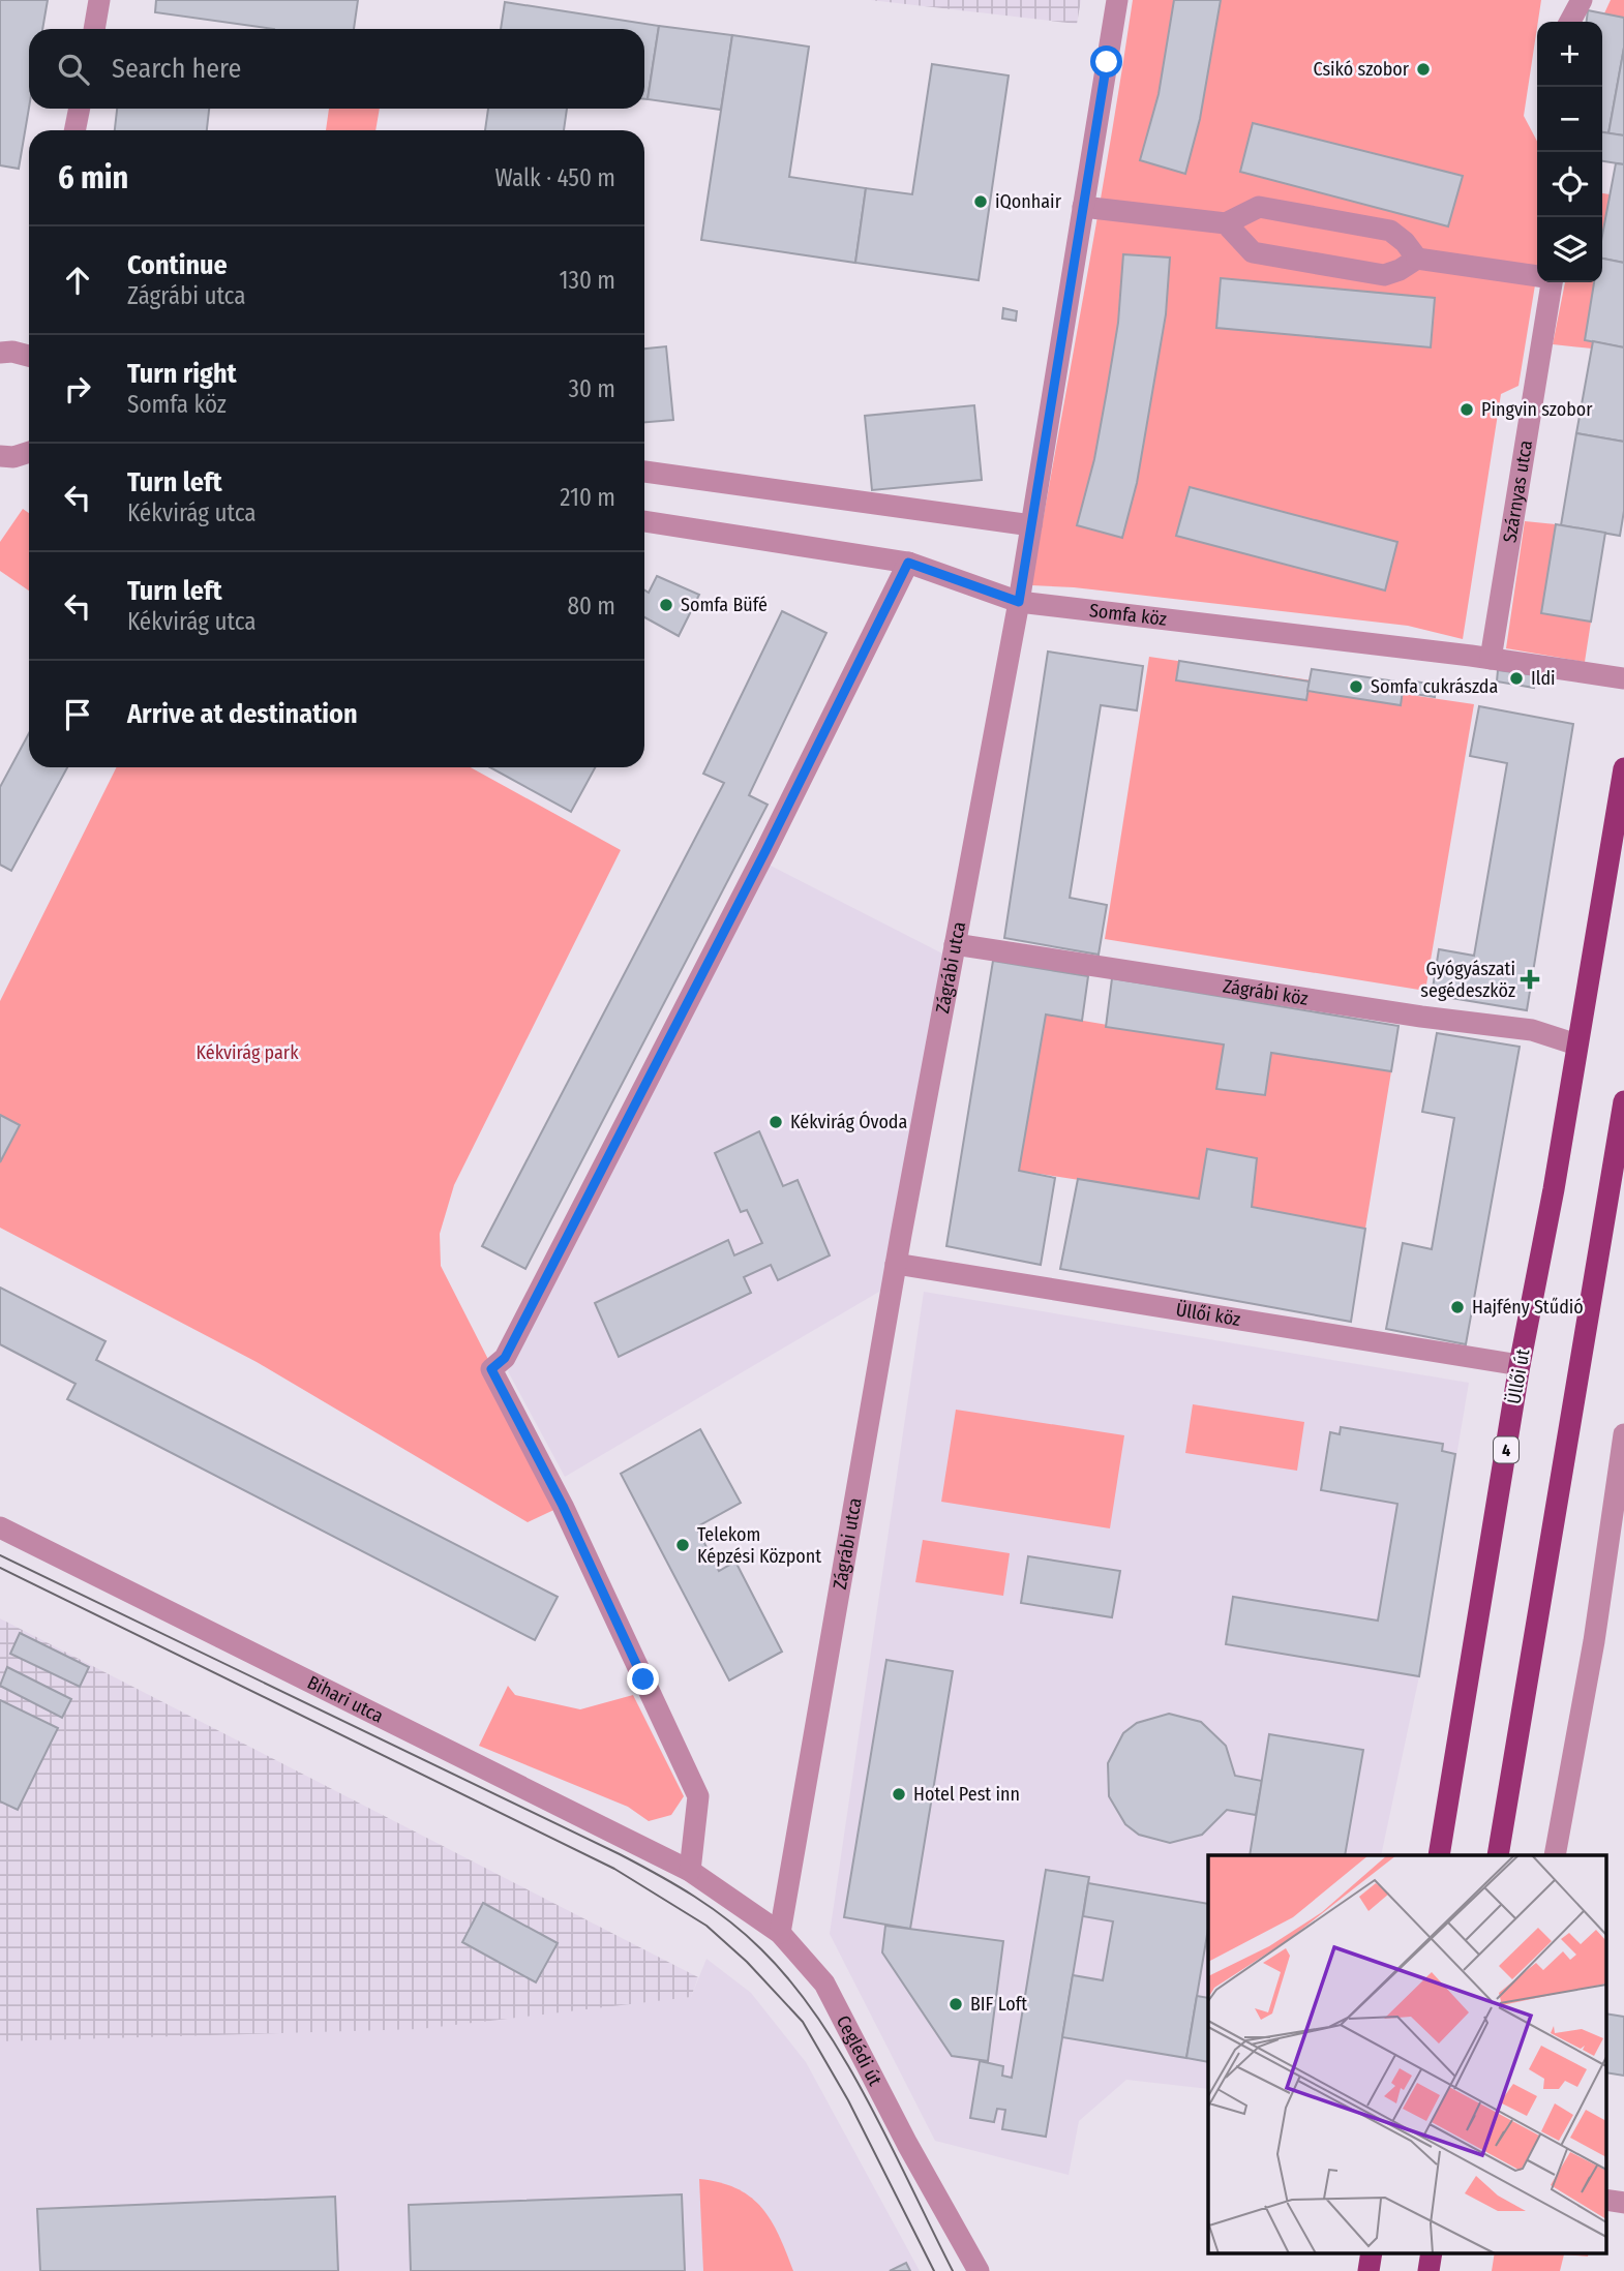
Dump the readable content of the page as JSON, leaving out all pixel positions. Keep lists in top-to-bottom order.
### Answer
{
  "streets": {
    "main road": ["Üllői út", "4"],
    "street": [
      "Szárnyas utca",
      "Somfa köz",
      "Zágrábi utca",
      "Zágrábi köz",
      "Üllői köz",
      "Bihari utca",
      "Ceglédi út"
    ]
  },
  "crossings": [
    ["Szárnyas utca", "Somfa köz"],
    ["Somfa köz", "Zágrábi utca"],
    ["Zágrábi utca", "Zágrábi köz"],
    ["Zágrábi utca", "Üllői köz"],
    ["Zágrábi utca", "Ceglédi út"],
    ["Zágrábi köz", "Üllői út"],
    ["Üllői köz", "Üllői út"],
    ["Bihari utca", "Ceglédi út"]
  ],
  "parks": ["Kékvirág park"],
  "places": {
    "other": [
      "Csikó szobor",
      "iQonhair",
      "Pingvin szobor",
      "Somfa Büfé",
      "Ildi",
      "Somfa cukrászda",
      "Kékvirág Óvoda",
      "Hajfény Stűdió",
      "Telekom Képzési Központ",
      "Hotel Pest inn",
      "BIF Loft"
    ],
    "health": ["Gyógyászati segédeszköz"]
  },
  "page": {
    "map_buttons": ["+", "−"],
    "search": "Search here",
    "heading": ["6 min", "Walk · 450 m"],
    "list": [
      ["Continue", "Zágrábi utca", "130 m"],
      ["Turn right", "Somfa köz", "30 m"],
      ["Turn left", "Kékvirág utca", "210 m"],
      ["Turn left", "Kékvirág utca", "80 m"],
      "Arrive at destination"
    ]
  }
}
